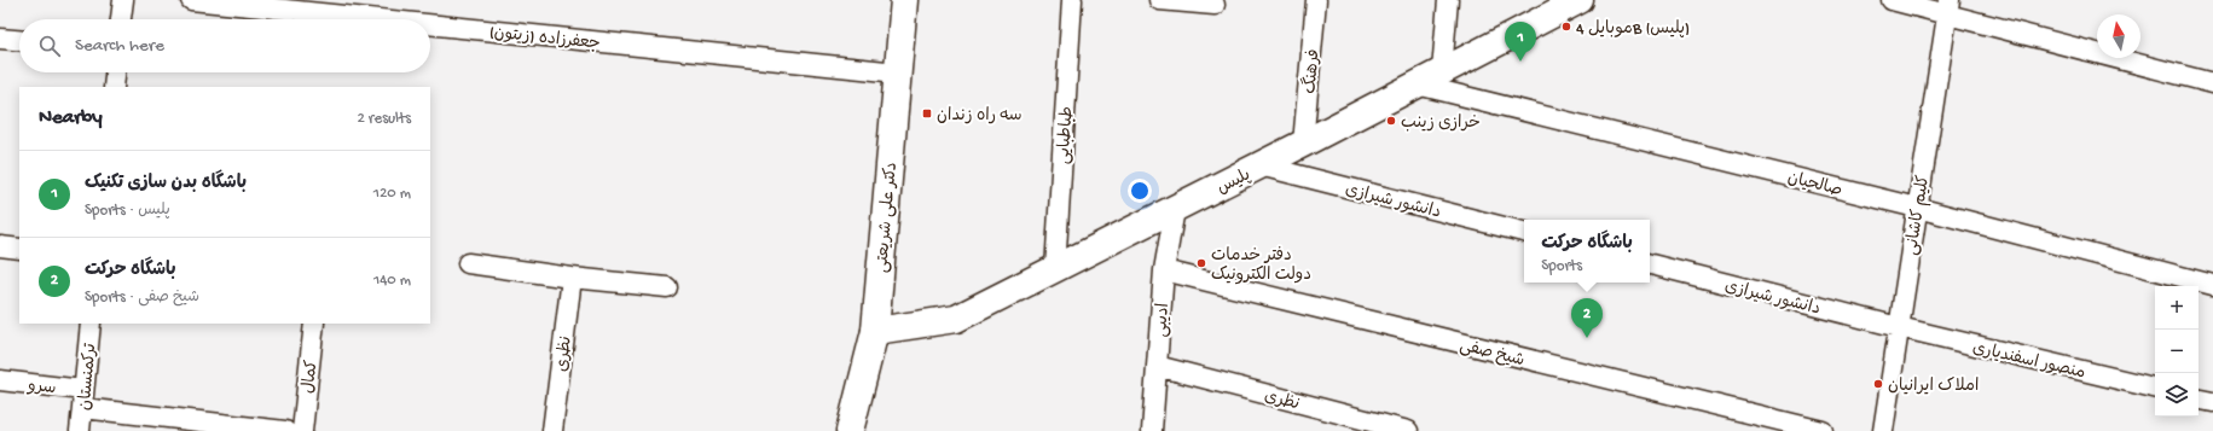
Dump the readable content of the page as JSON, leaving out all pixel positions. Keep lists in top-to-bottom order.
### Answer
{
  "streets": {
    "main road": ["پلیس", "دکتر علی شریعتی"],
    "street": [
      "جعفرزاده (زیتون)",
      "فرهنگ",
      "طباطبایی",
      "صالحیان",
      "دانشور شیرازی",
      "کلیم کاشانی",
      "ادیبی",
      "شیخ صفی",
      "نظری",
      "منصور اسفندیاری",
      "ترکمنستان",
      "کمال",
      "سرو"
    ]
  },
  "crossings": [
    ["جعفرزاده (زیتون)", "دکتر علی شریعتی"],
    ["فرهنگ", "پلیس"],
    ["طباطبایی", "پلیس"],
    ["پلیس", "صالحیان"],
    ["پلیس", "دانشور شیرازی"],
    ["پلیس", "دکتر علی شریعتی"],
    ["پلیس", "ادیبی"],
    ["صالحیان", "کلیم کاشانی"],
    ["دانشور شیرازی", "کلیم کاشانی"],
    ["دانشور شیرازی", "منصور اسفندیاری"],
    ["کلیم کاشانی", "منصور اسفندیاری"],
    ["ادیبی", "شیخ صفی"],
    ["ادیبی", "نظری"],
    ["ترکمنستان", "سرو"]
  ],
  "places": {
    "other": [
      "موبایل 4B (پلیس)",
      "خرازی زینب",
      "دفتر خدمات دولت الکترونیک",
      "املاک ایرانیان"
    ],
    "transit": ["سه راه زندان"]
  },
  "north": "top",
  "page": {
    "search": "Search here",
    "pins": ["1", "2"],
    "heading": ["Nearby", "2 results"],
    "list": [
      {
        "mark": "1",
        "name": "باشگاه بدن سازی تکنیک",
        "note": "Sports · پلیس",
        "value": "120 m"
      },
      {
        "mark": "2",
        "name": "باشگاه حرکت",
        "note": "Sports · شیخ صفی",
        "value": "140 m"
      }
    ],
    "popup": ["باشگاه حرکت", "Sports"],
    "map_buttons": ["+", "−"]
  }
}
